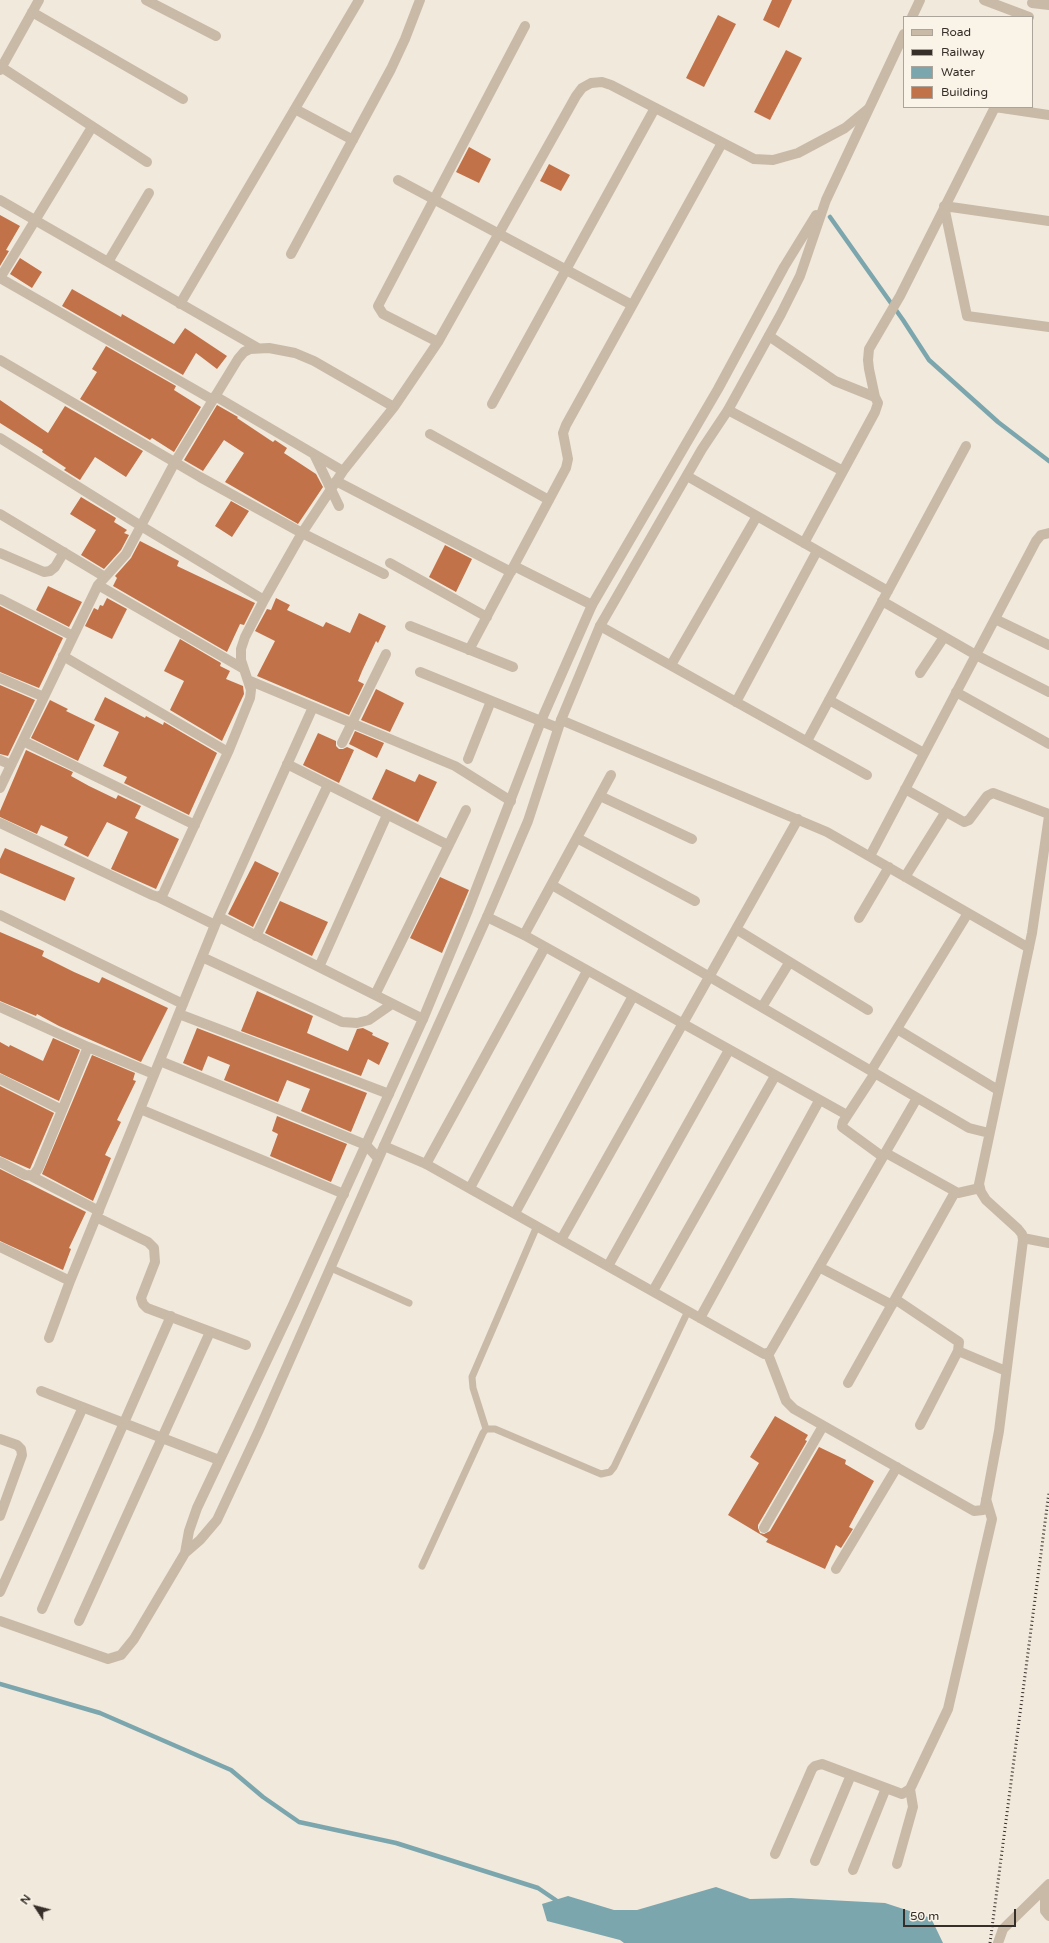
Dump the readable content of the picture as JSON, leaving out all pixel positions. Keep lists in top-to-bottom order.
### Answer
{
  "legend": [
    "Road",
    "Railway",
    "Water",
    "Building"
  ],
  "scale_bar": "50 m",
  "north": "top left"
}
